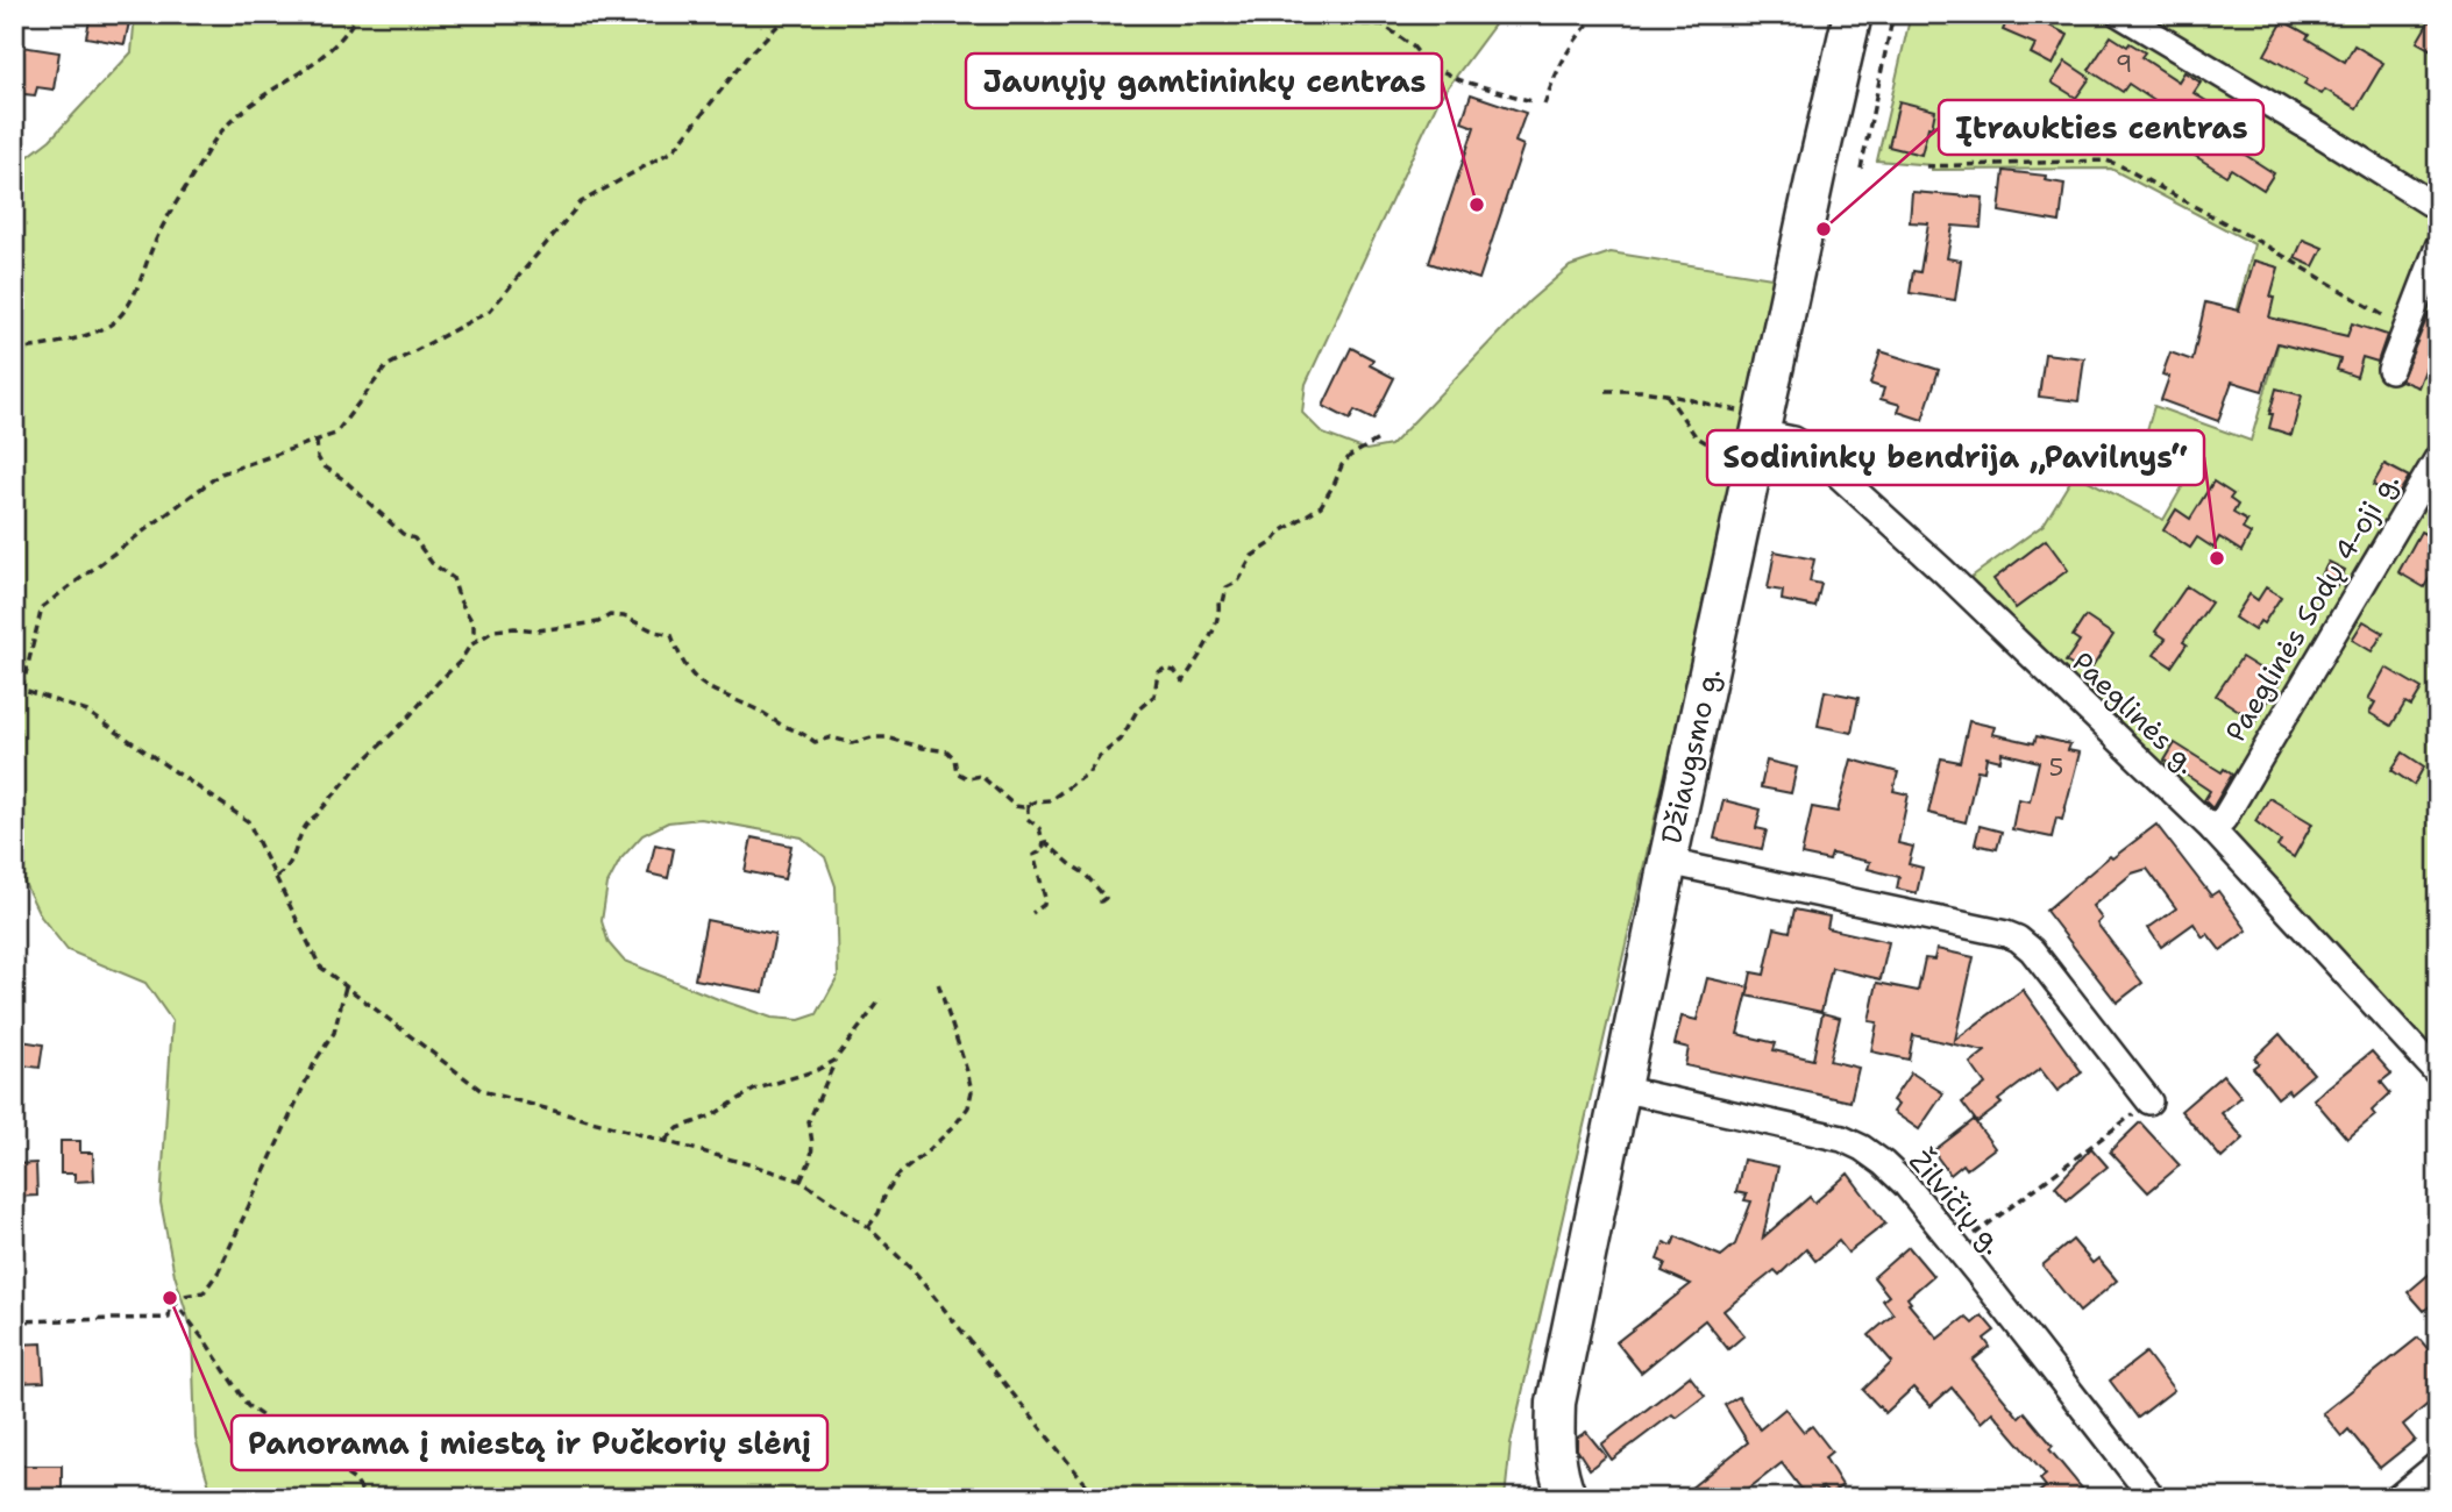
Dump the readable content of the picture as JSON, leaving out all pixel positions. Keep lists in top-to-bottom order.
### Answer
{
  "streets": {
    "street": [
      "Paeglinės Sodų 4-oji g.",
      "Paeglinės g.",
      "Džiaugsmo g.",
      "Žilvičių g."
    ]
  },
  "crossings": [
    ["Paeglinės Sodų 4-oji g.", "Paeglinės g."],
    ["Paeglinės g.", "Džiaugsmo g."],
    ["Džiaugsmo g.", "Žilvičių g."]
  ],
  "places": [
    "Jaunųjų gamtininkų centras",
    "Įtraukties centras",
    "Sodininkų bendrija „Pavilnys“",
    "Panorama į miestą ir Pučkorių slėnį"
  ],
  "house_numbers": ["9", "5"]
}
